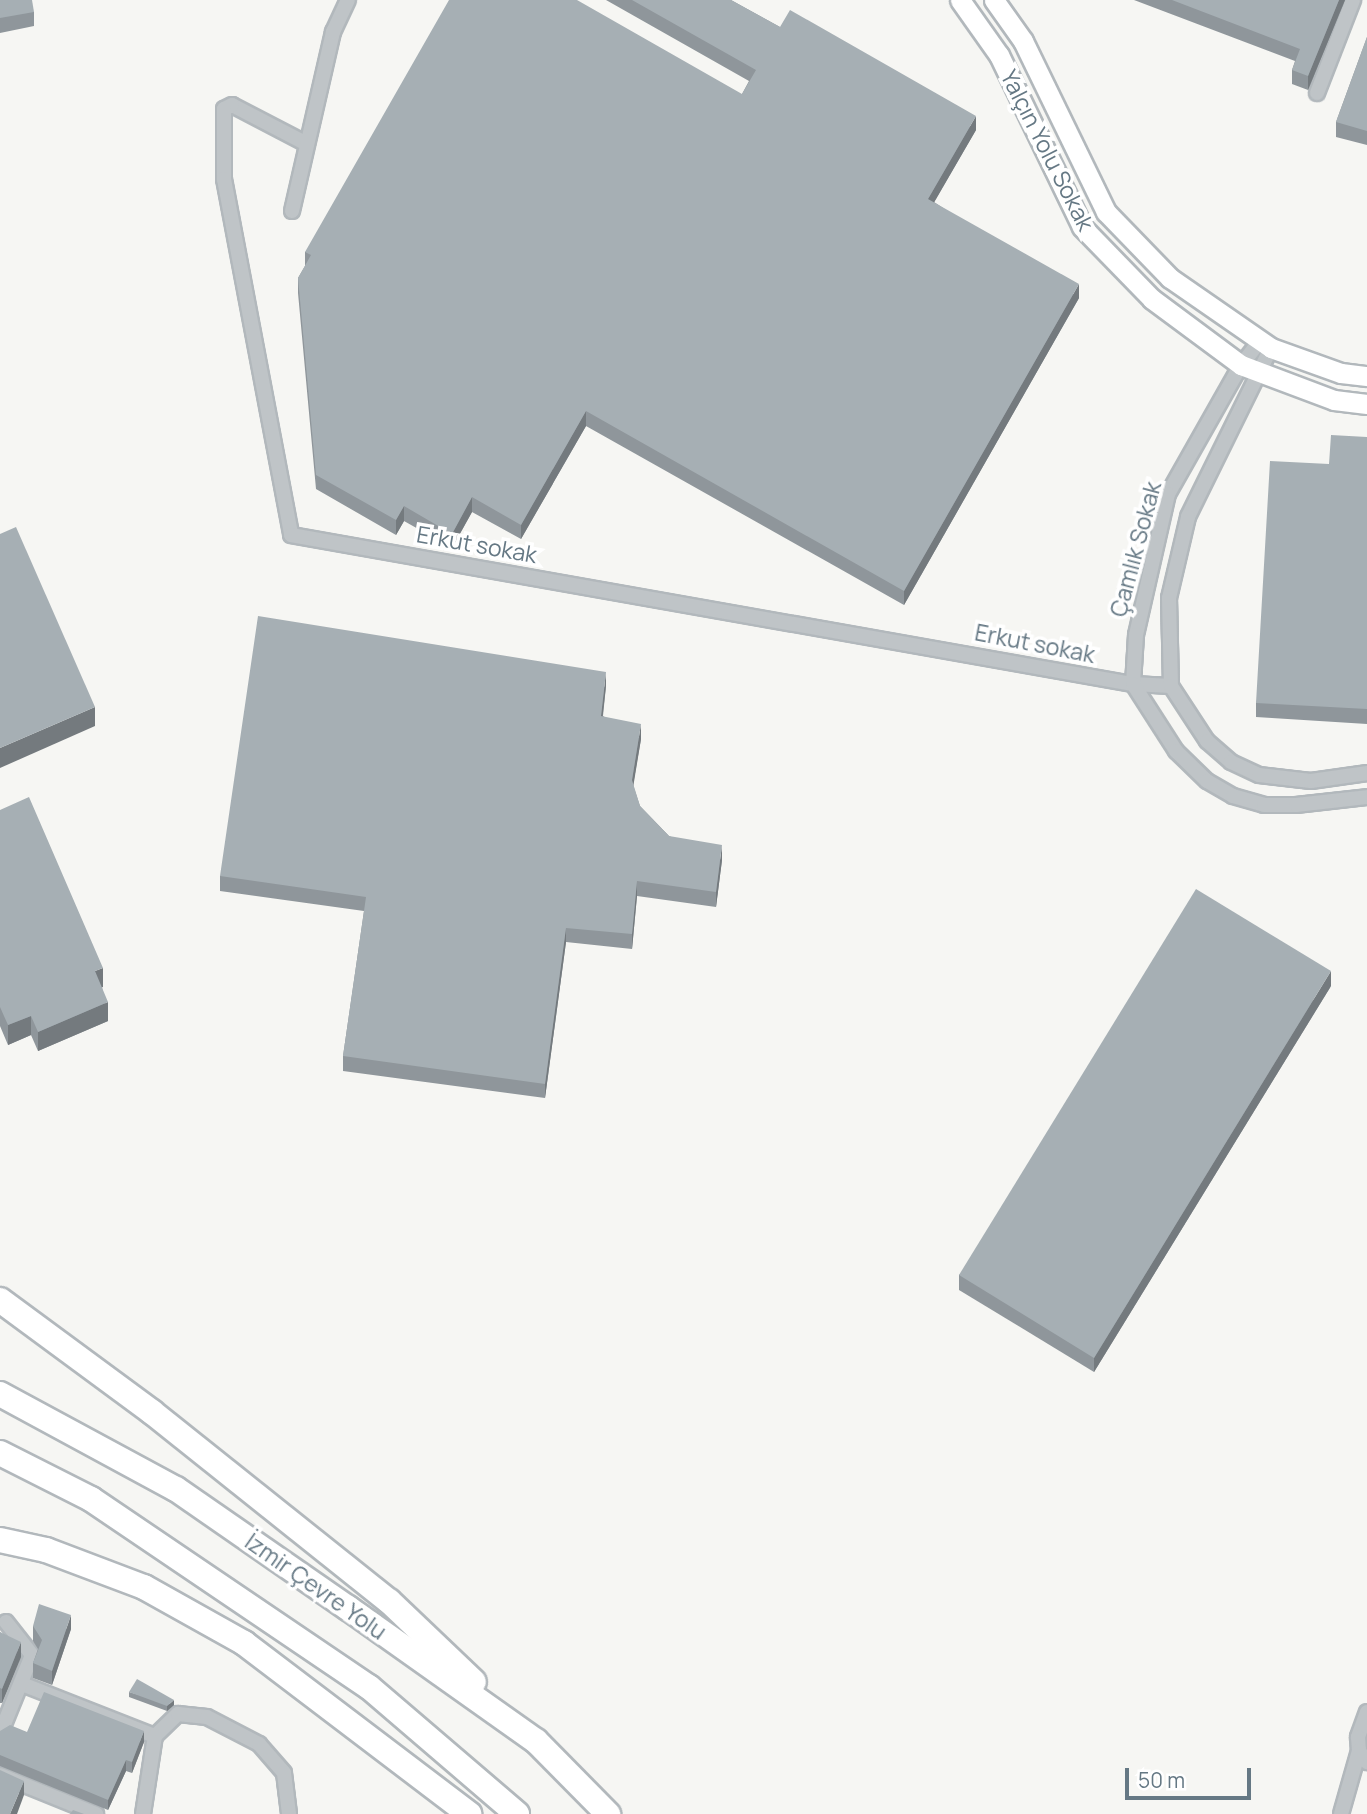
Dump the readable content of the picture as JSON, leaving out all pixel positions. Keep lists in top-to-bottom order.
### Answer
{
  "streets": {
    "highway": ["İzmir Çevre Yolu"],
    "street": ["Yalçın Yolu Sokak", "Erkut sokak", "Çamlık Sokak"]
  },
  "crossings": [
    ["Yalçın Yolu Sokak", "Çamlık Sokak"],
    ["Erkut sokak", "Çamlık Sokak"]
  ],
  "scale_bar": "50 m"
}
